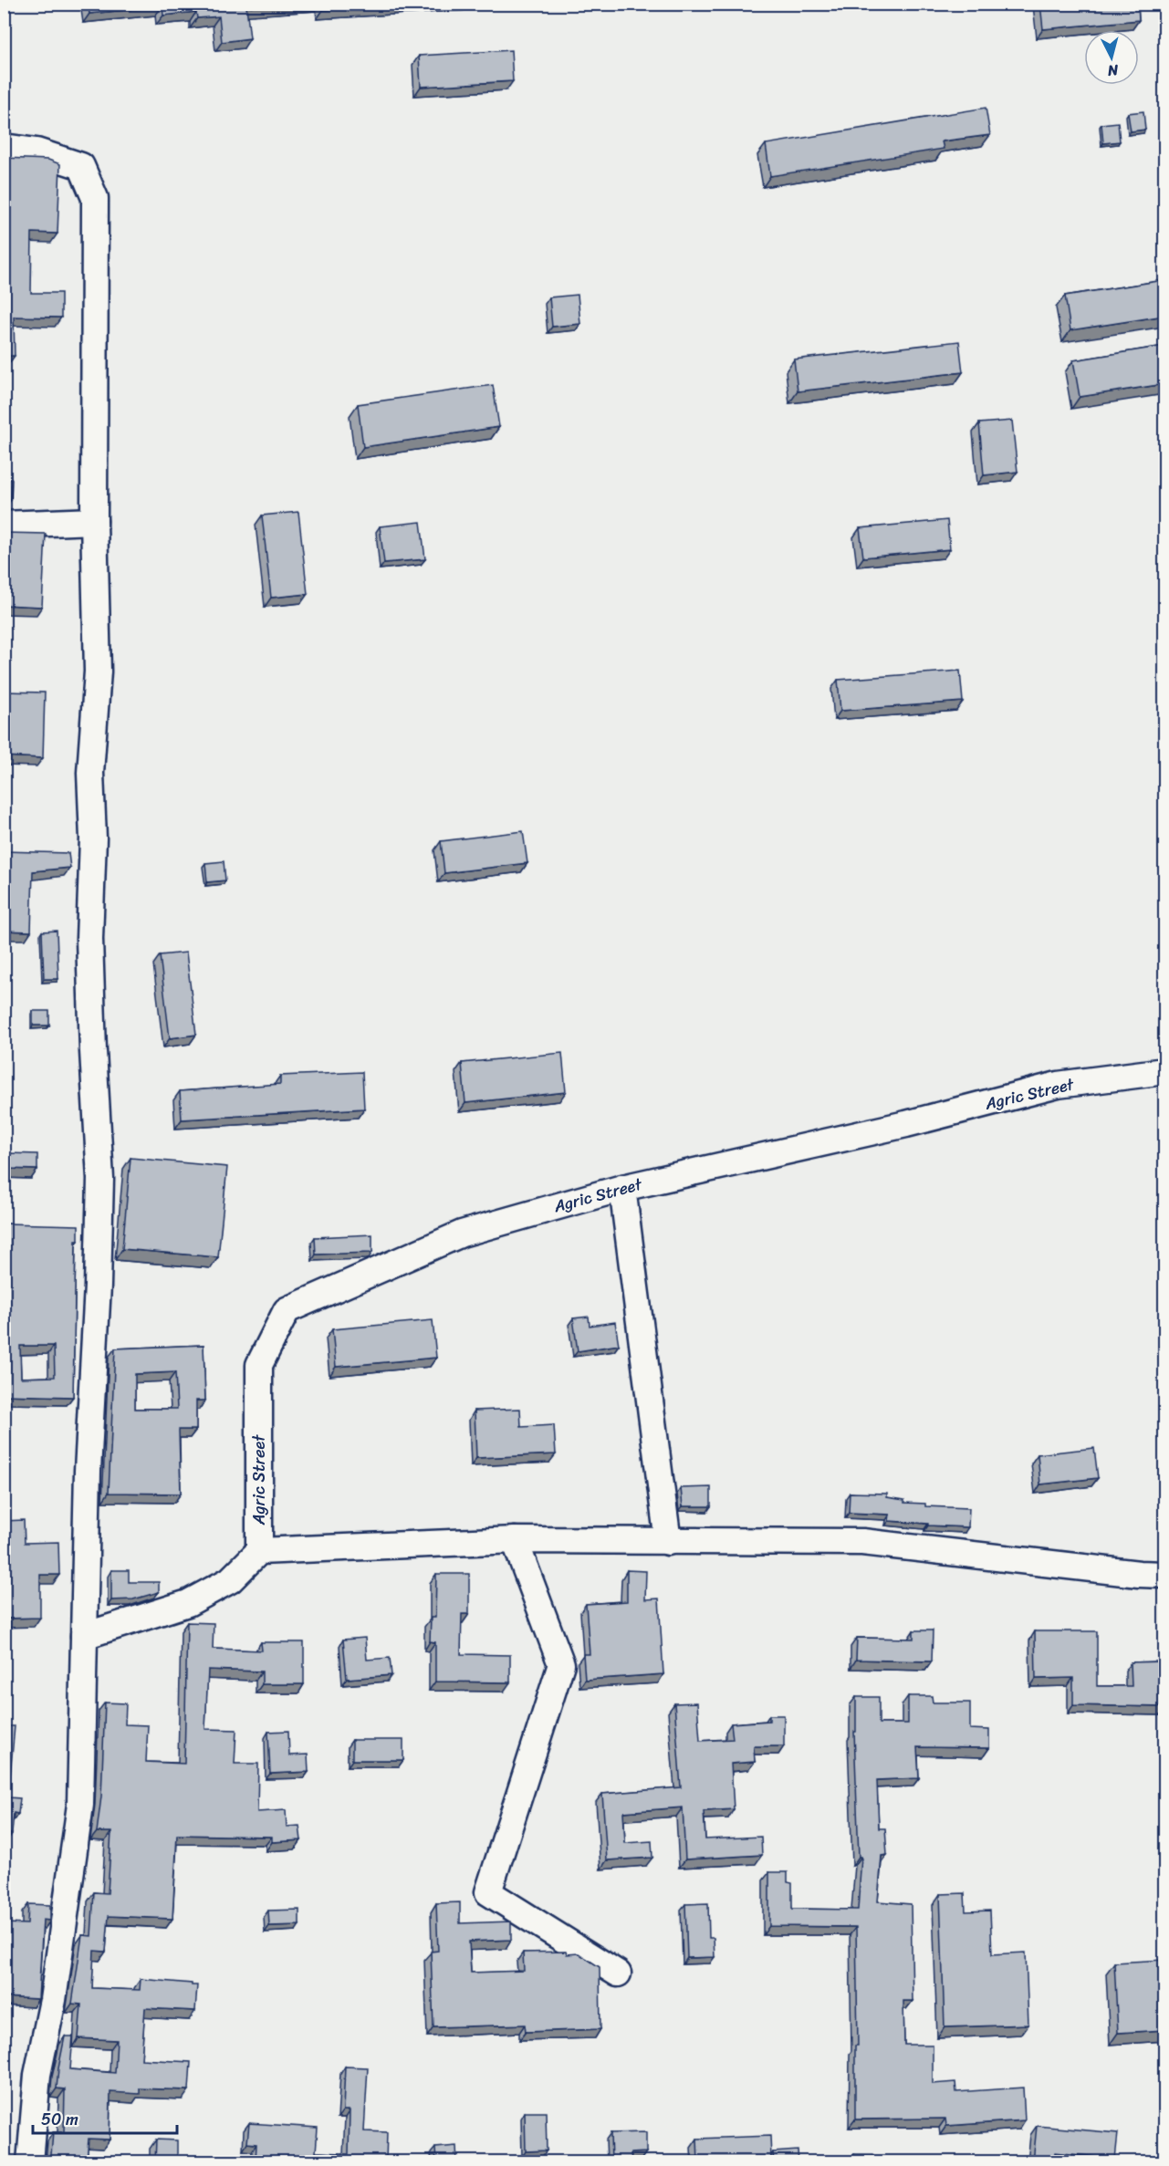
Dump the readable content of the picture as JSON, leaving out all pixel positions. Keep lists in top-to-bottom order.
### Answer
{
  "streets": {
    "street": ["Agric Street"]
  },
  "scale_bar": "50 m",
  "north": "bottom"
}
